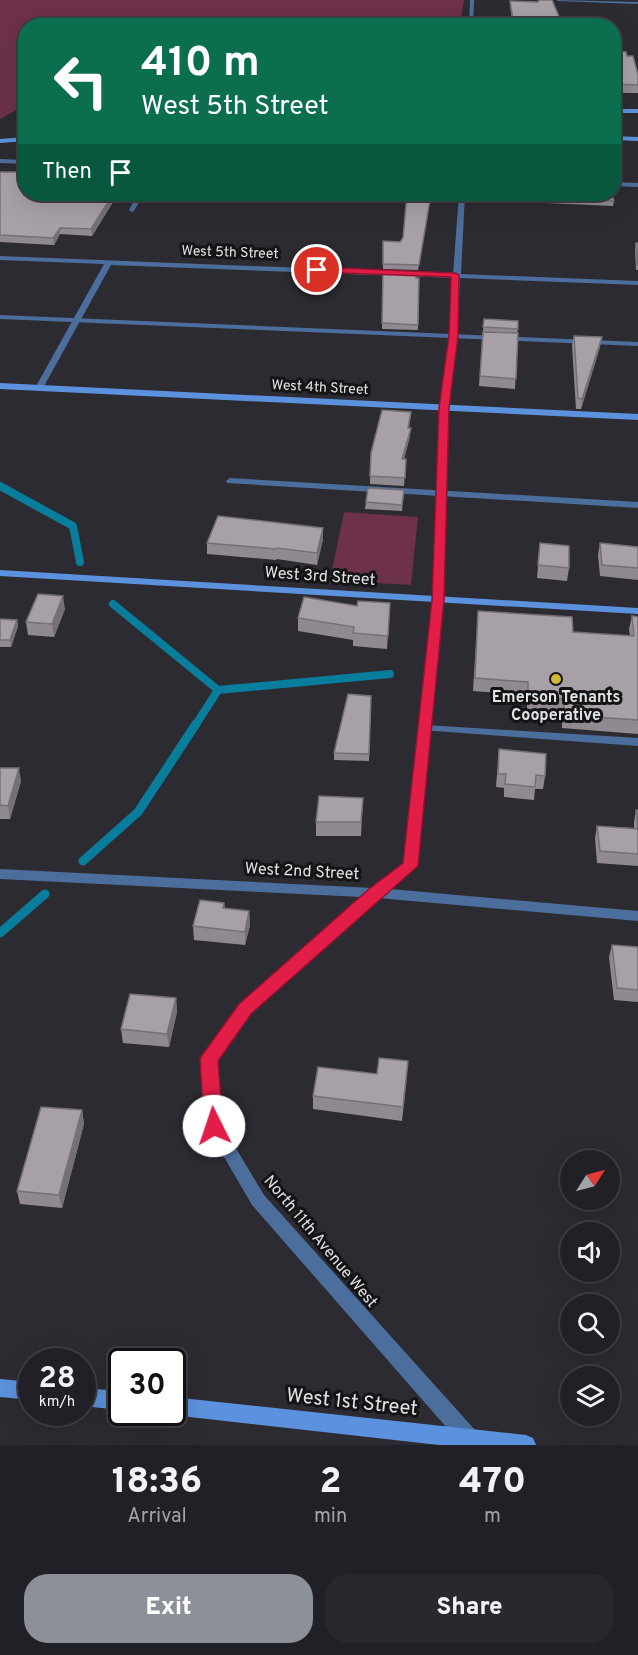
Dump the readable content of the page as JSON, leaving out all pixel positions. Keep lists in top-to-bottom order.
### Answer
{
  "streets": {
    "street": [
      "West 5th Street",
      "West 4th Street",
      "West 3rd Street",
      "West 2nd Street",
      "North 11th Avenue West",
      "West 1st Street"
    ]
  },
  "crossings": [
    ["West 5th Street", "North 11th Avenue West"],
    ["West 4th Street", "North 11th Avenue West"],
    ["West 3rd Street", "North 11th Avenue West"],
    ["West 2nd Street", "North 11th Avenue West"],
    ["North 11th Avenue West", "West 1st Street"]
  ],
  "places": ["Emerson Tenants Cooperative"],
  "north": "top right",
  "page": {
    "turn": ["410 m", "West 5th Street"],
    "then": "Then",
    "speed": "28 km/h",
    "limit": "30",
    "eta": [
      "18:36",
      "Arrival",
      "2",
      "min",
      "470",
      "m"
    ],
    "buttons": ["Exit", "Share"]
  }
}
